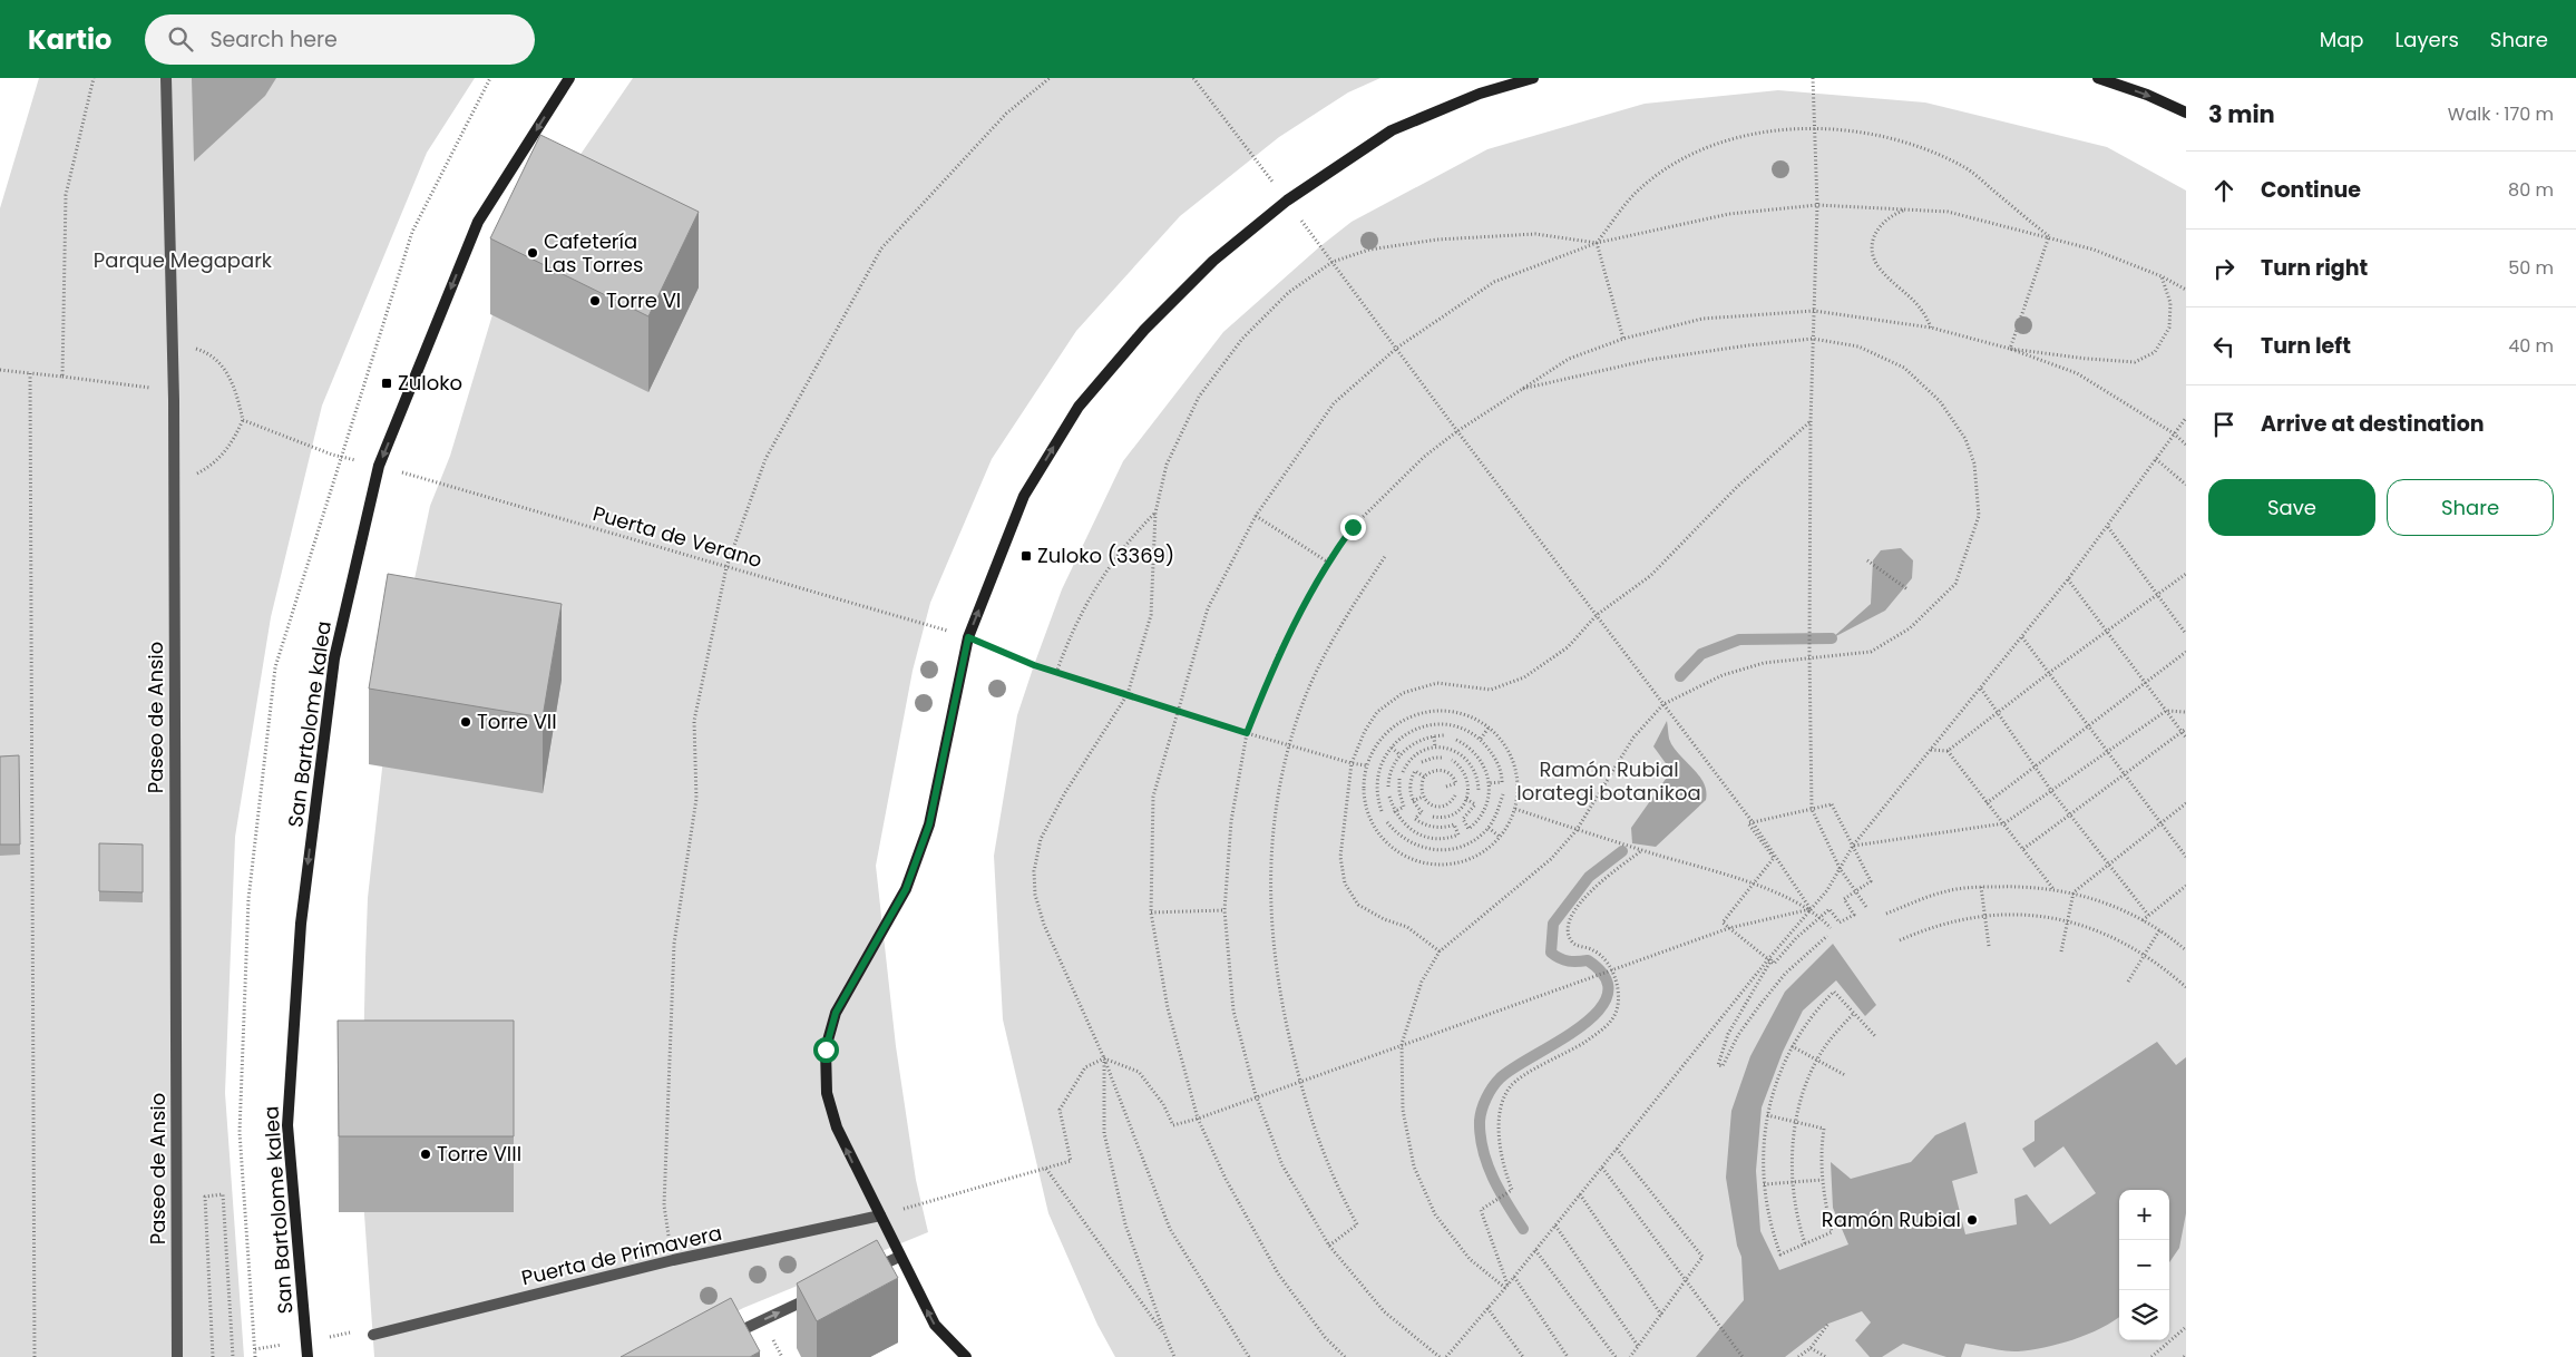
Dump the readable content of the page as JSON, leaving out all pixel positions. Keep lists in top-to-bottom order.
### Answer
{
  "streets": {
    "street": ["Paseo de Ansio", "San Bartolome kalea", "Puerta de Primavera"],
    "path": ["Puerta de Verano"]
  },
  "crossings": [
    ["Puerta de Verano", "San Bartolome kalea"]
  ],
  "one_way": ["San Bartolome kalea"],
  "parks": ["Parque Megapark", "Ramón Rubial lorategi botanikoa"],
  "places": {
    "other": [
      "Cafetería Las Torres",
      "Torre VI",
      "Torre VII",
      "Torre VIII",
      "Ramón Rubial"
    ],
    "transit": ["Zuloko", "Zuloko (3369)"]
  },
  "page": {
    "header": "Kartio",
    "search": "Search here",
    "nav": ["Map", "Layers", "Share"],
    "heading": ["3 min", "Walk · 170 m"],
    "list": [
      ["Continue", "80 m"],
      ["Turn right", "50 m"],
      ["Turn left", "40 m"],
      "Arrive at destination"
    ],
    "buttons": ["Save", "Share"],
    "map_buttons": ["+", "−"]
  }
}
